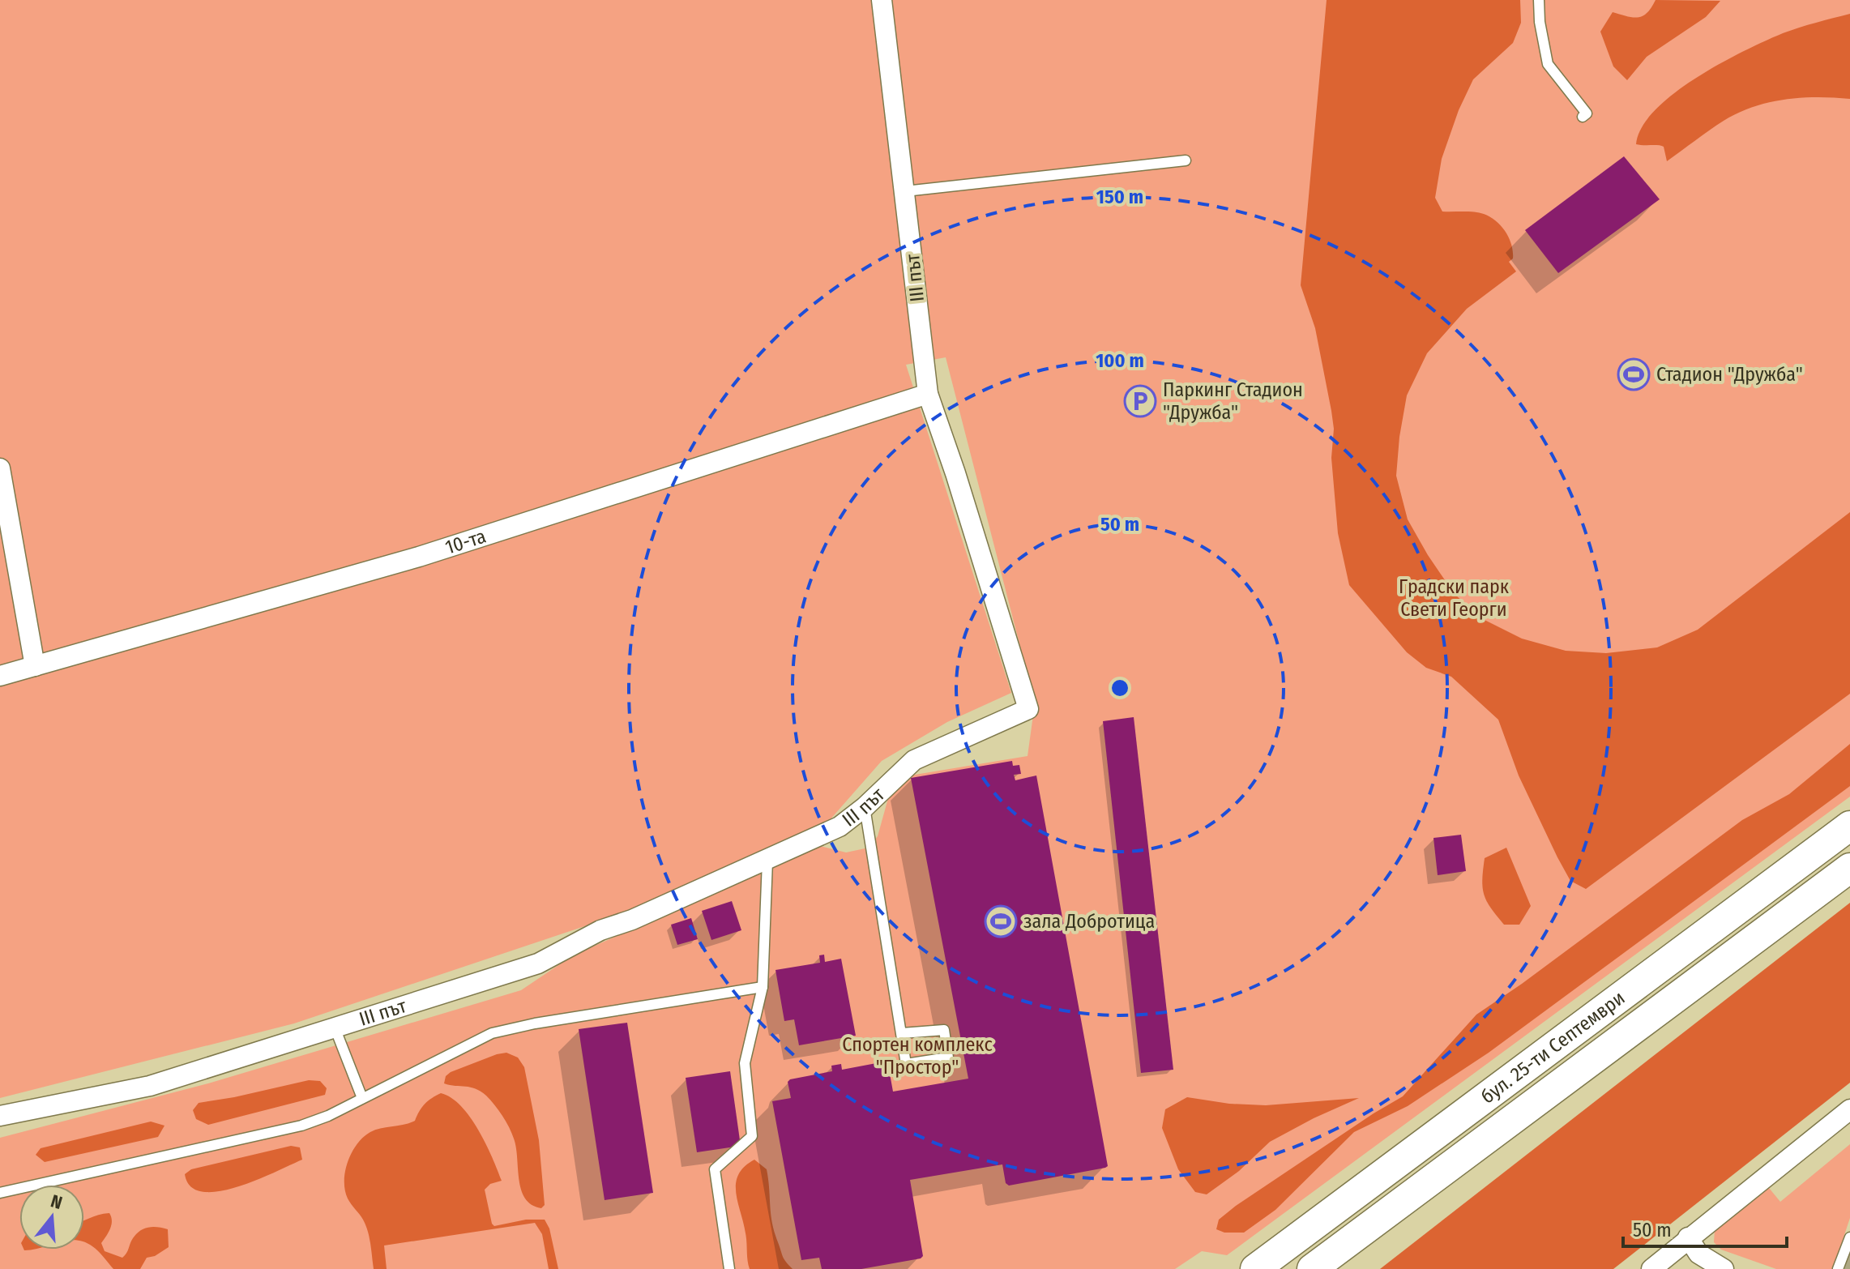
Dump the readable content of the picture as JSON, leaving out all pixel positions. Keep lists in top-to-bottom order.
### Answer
{
  "streets": {
    "main road": ["бул. 25-ти Септември"],
    "street": ["ІІІ път", "10-та"]
  },
  "crossings": [
    ["ІІІ път", "10-та"]
  ],
  "parks": ["Градски парк Свети Георги", "Спортен комплекс \"Простор\""],
  "places": {
    "sports": ["Стадион \"Дружба\"", "зала Добротица"],
    "parking": ["Паркинг Стадион \"Дружба\""]
  },
  "scale_bar": "50 m",
  "north": "top",
  "rings": ["150 m", "100 m", "50 m"]
}
